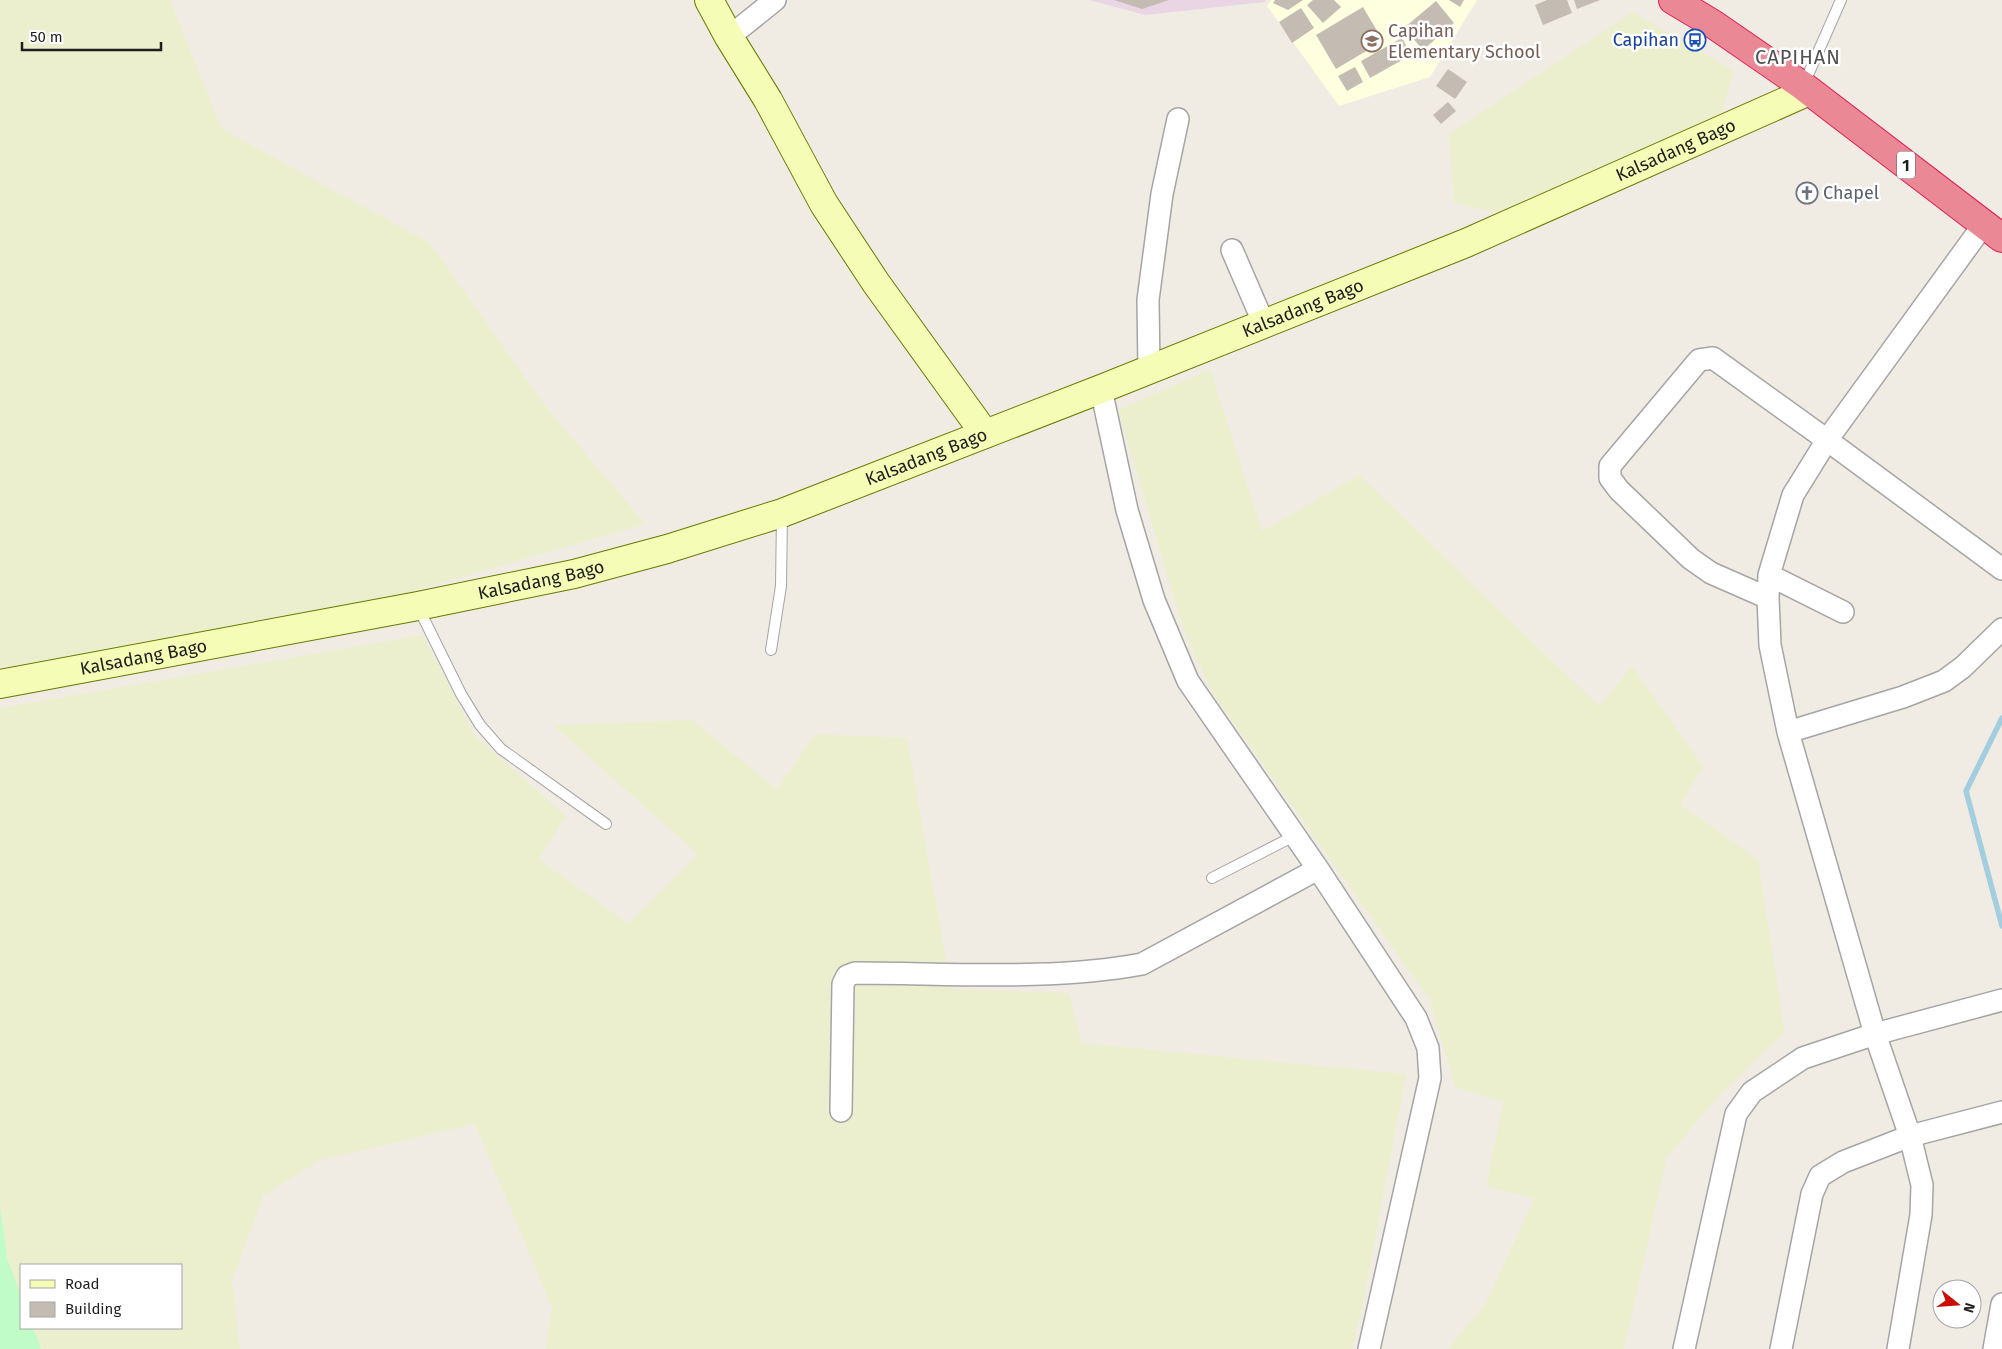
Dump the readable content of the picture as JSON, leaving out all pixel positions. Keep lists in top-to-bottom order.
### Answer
{
  "streets": {
    "highway": ["1"],
    "main road": ["Kalsadang Bago"]
  },
  "crossings": [
    ["Kalsadang Bago", "1"]
  ],
  "districts": ["CAPIHAN"],
  "places": {
    "bus stop": ["Capihan"],
    "school or university": ["Capihan Elementary School"],
    "church": ["Chapel"]
  },
  "legend": ["Road", "Building"],
  "scale_bar": "50 m",
  "north": "right"
}
